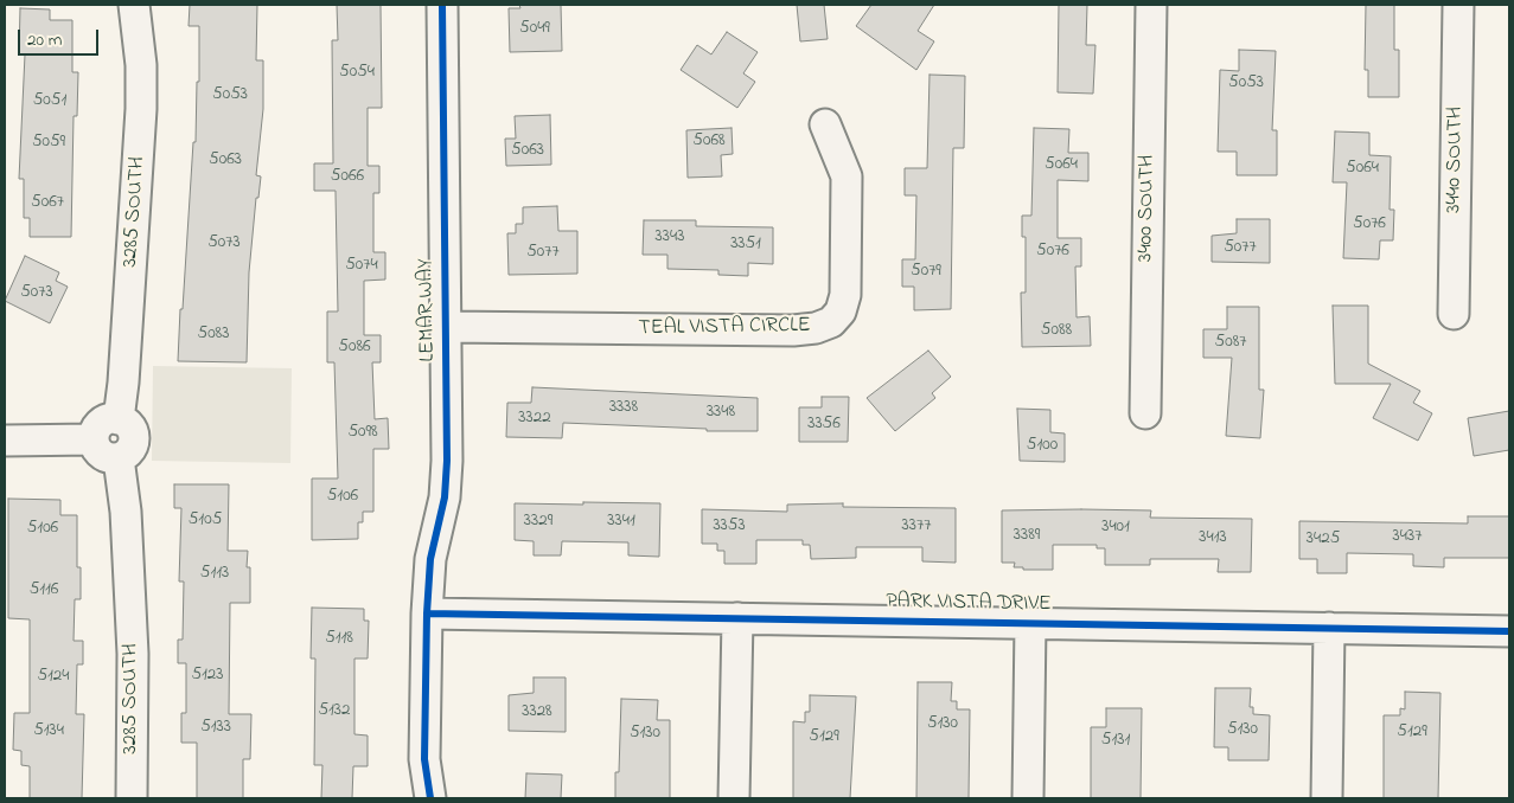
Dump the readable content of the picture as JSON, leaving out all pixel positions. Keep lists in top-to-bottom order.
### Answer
{
  "streets": {
    "street": [
      "3440 SOUTH",
      "3400 SOUTH",
      "3285 SOUTH",
      "LEMAR WAY",
      "TEAL VISTA CIRCLE",
      "PARK VISTA DRIVE"
    ]
  },
  "crossings": [
    ["LEMAR WAY", "TEAL VISTA CIRCLE"],
    ["LEMAR WAY", "PARK VISTA DRIVE"]
  ],
  "house_numbers": [
    "5049",
    "5054",
    "5053",
    "5053",
    "5051",
    "5068",
    "5059",
    "5063",
    "5063",
    "5064",
    "5064",
    "5066",
    "5067",
    "5076",
    "3343",
    "5073",
    "3351",
    "5077",
    "5076",
    "5077",
    "5074",
    "5079",
    "5073",
    "5088",
    "5083",
    "5087",
    "5086",
    "3338",
    "3348",
    "3322",
    "3356",
    "5098",
    "5100",
    "5106",
    "5105",
    "3329",
    "3341",
    "3353",
    "3377",
    "3401",
    "5106",
    "3389",
    "3437",
    "3413",
    "3425",
    "5113",
    "5116",
    "5118",
    "5123",
    "5124",
    "5132",
    "3328",
    "5130",
    "5133",
    "5130",
    "5134",
    "5129",
    "5130",
    "5129",
    "5131"
  ],
  "scale_bar": "20 m"
}
